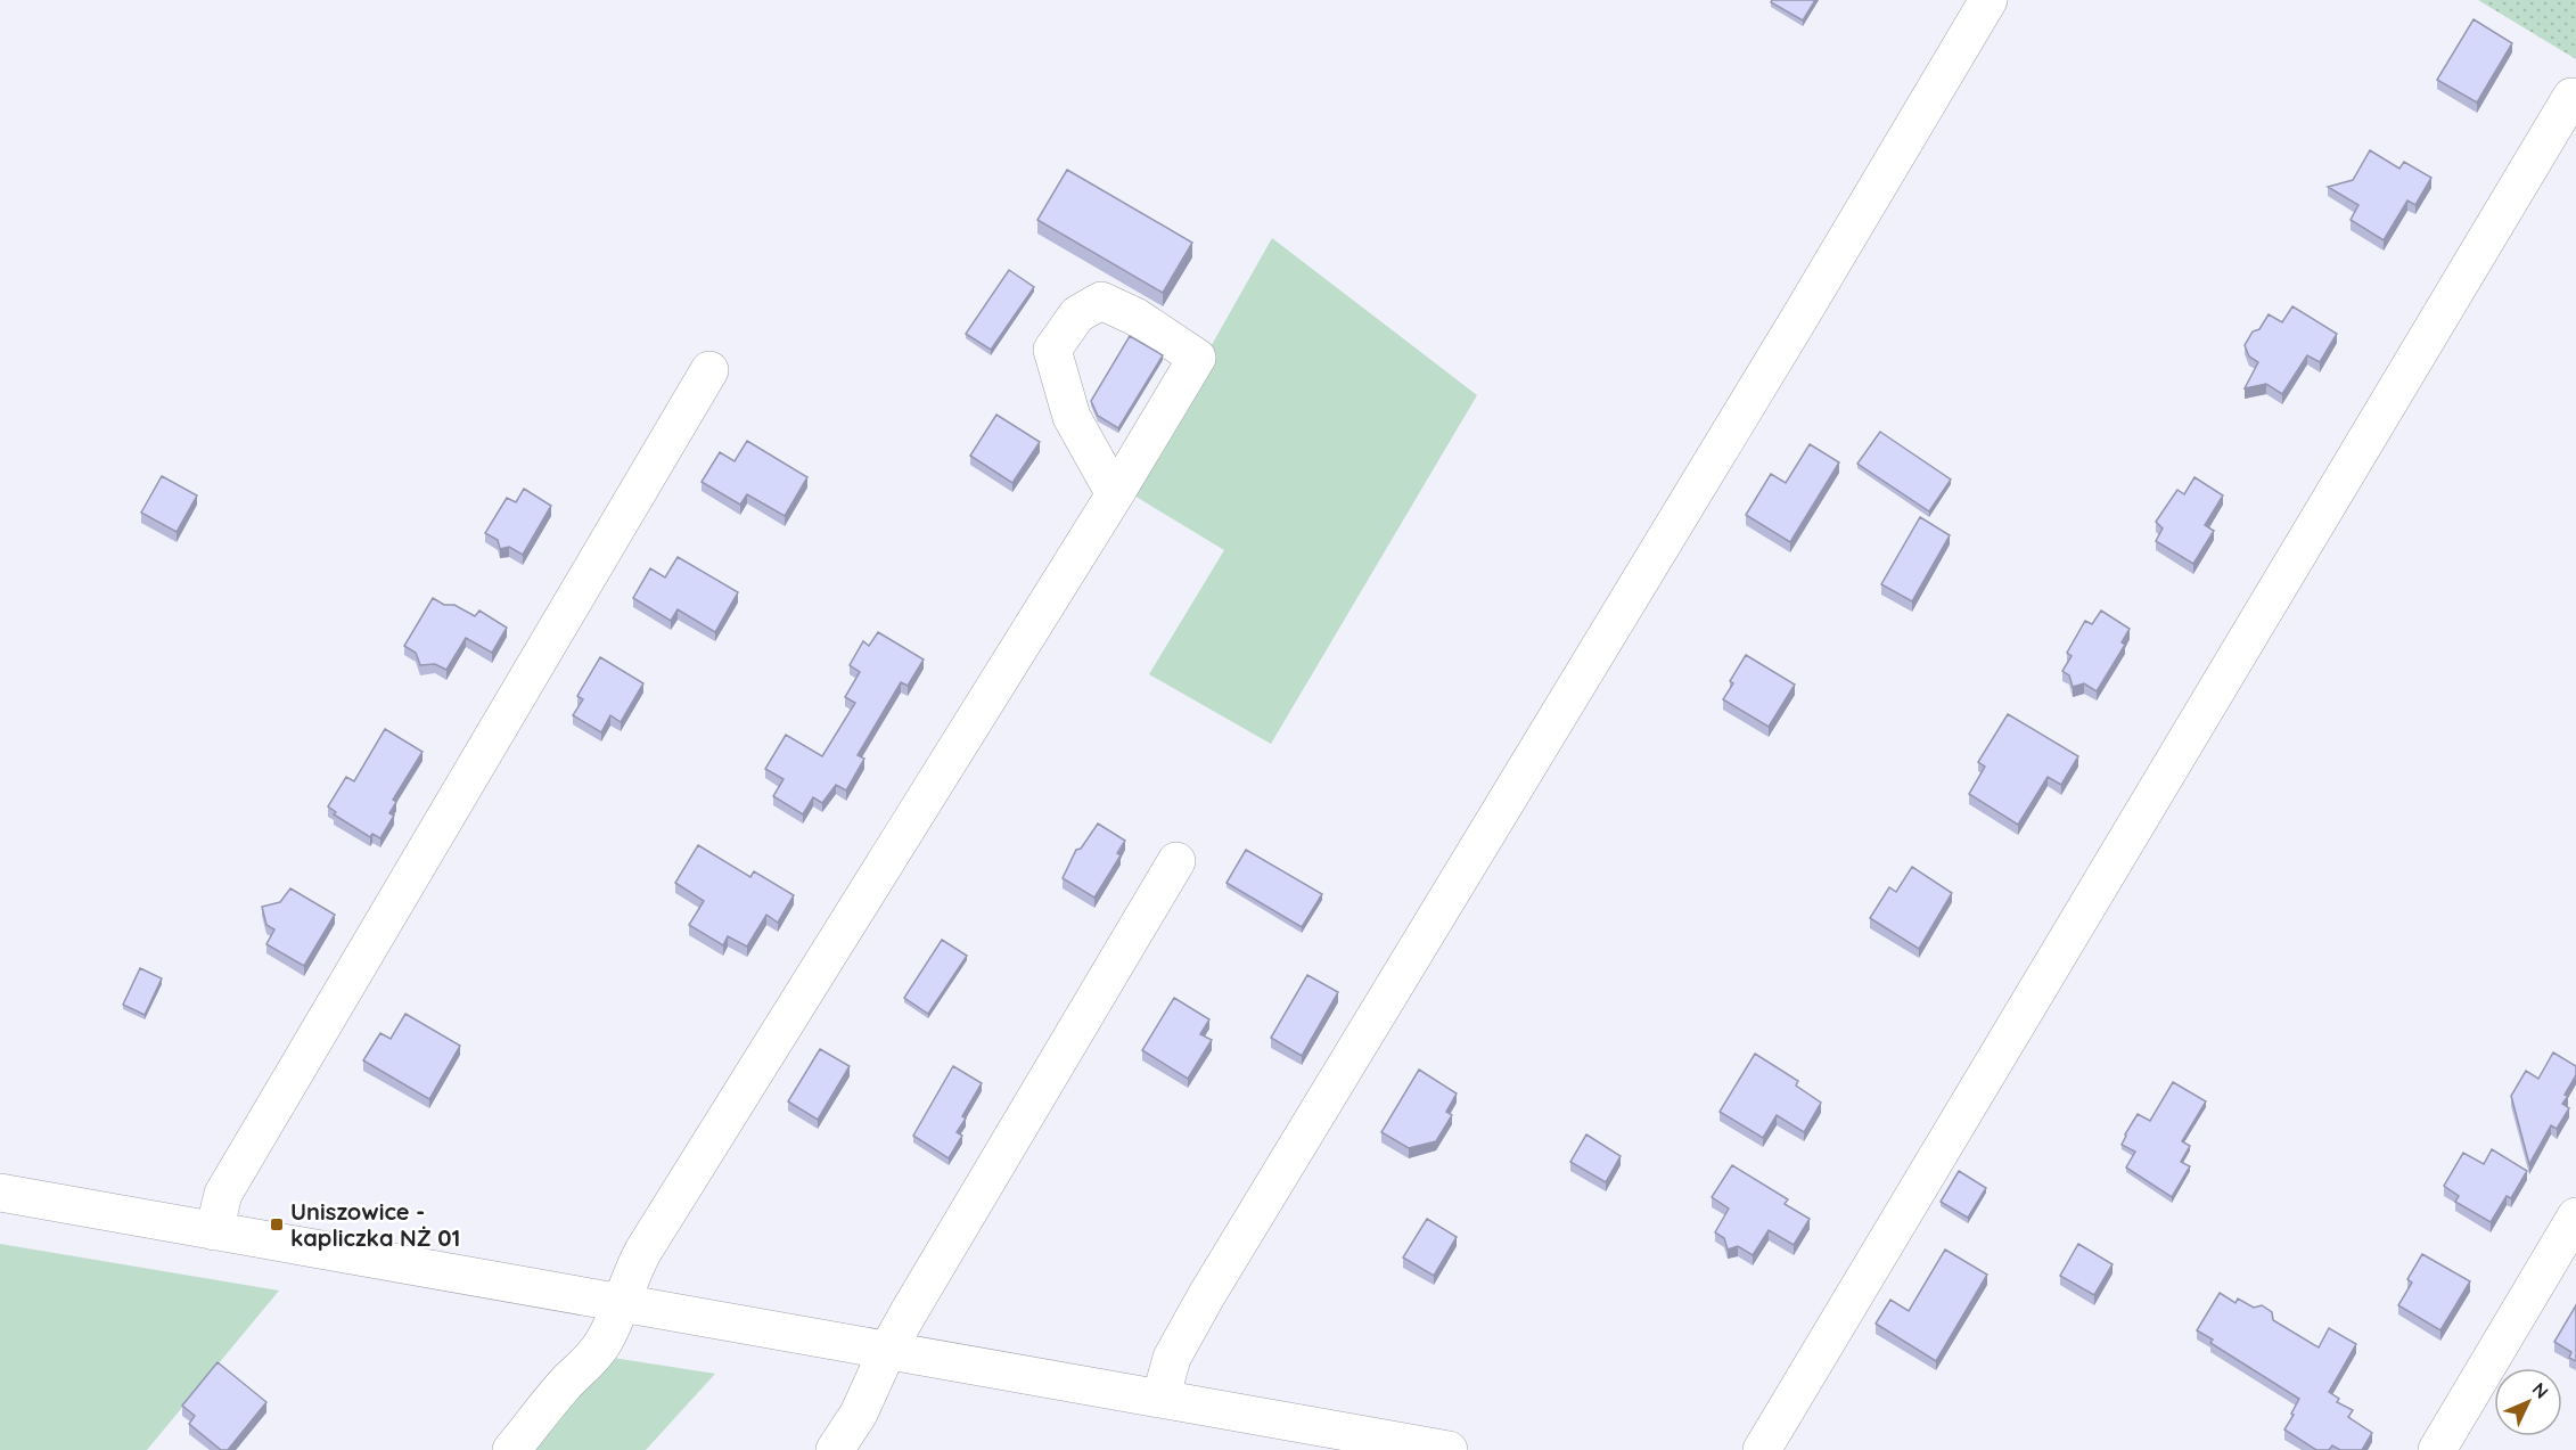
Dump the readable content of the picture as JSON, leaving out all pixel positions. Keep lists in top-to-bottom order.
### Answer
{
  "places": {
    "transit": ["Uniszowice - kapliczka NŻ 01"]
  },
  "north": "top right"
}
